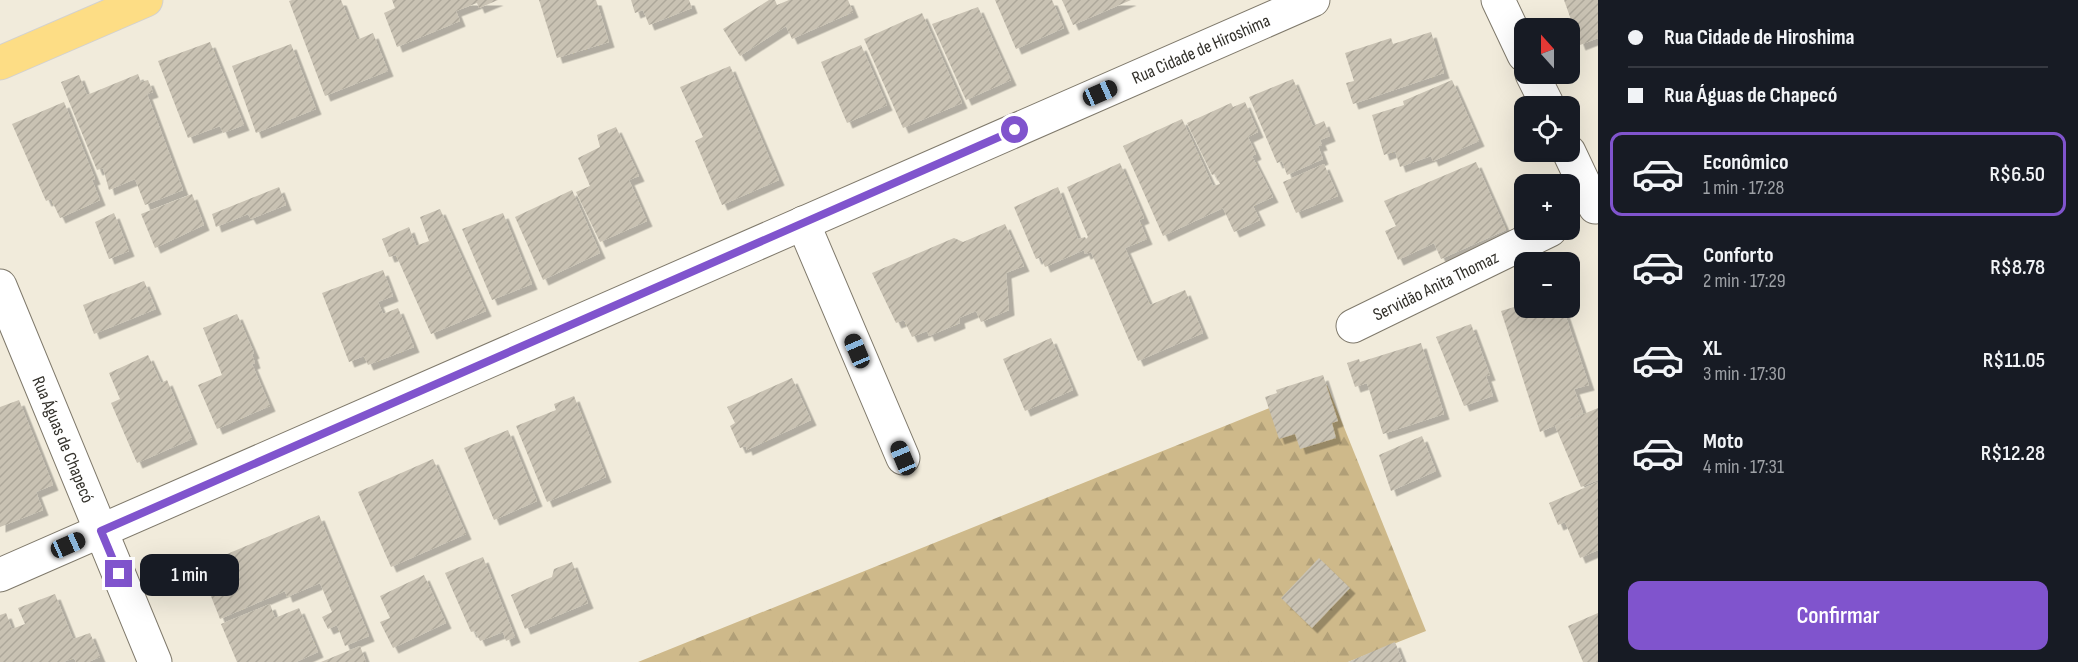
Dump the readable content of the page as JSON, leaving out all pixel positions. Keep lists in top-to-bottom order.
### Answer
{
  "streets": {
    "street": ["Rua Cidade de Hiroshima", "Servidão Anita Thomaz", "Rua Águas de Chapecó"]
  },
  "crossings": [
    ["Rua Cidade de Hiroshima", "Rua Águas de Chapecó"]
  ],
  "north": "top",
  "page": {
    "banner": ["Rua Cidade de Hiroshima", "Rua Águas de Chapecó"],
    "map_buttons": ["+", "−"],
    "list": [
      {
        "name": "Econômico",
        "note": "1 min · 17:28",
        "value": "R$6.50"
      },
      {
        "name": "Conforto",
        "note": "2 min · 17:29",
        "value": "R$8.78"
      },
      {
        "name": "XL",
        "note": "3 min · 17:30",
        "value": "R$11.05"
      },
      {
        "name": "Moto",
        "note": "4 min · 17:31",
        "value": "R$12.28"
      }
    ],
    "bubble": "1 min",
    "buttons": "Confirmar"
  }
}
